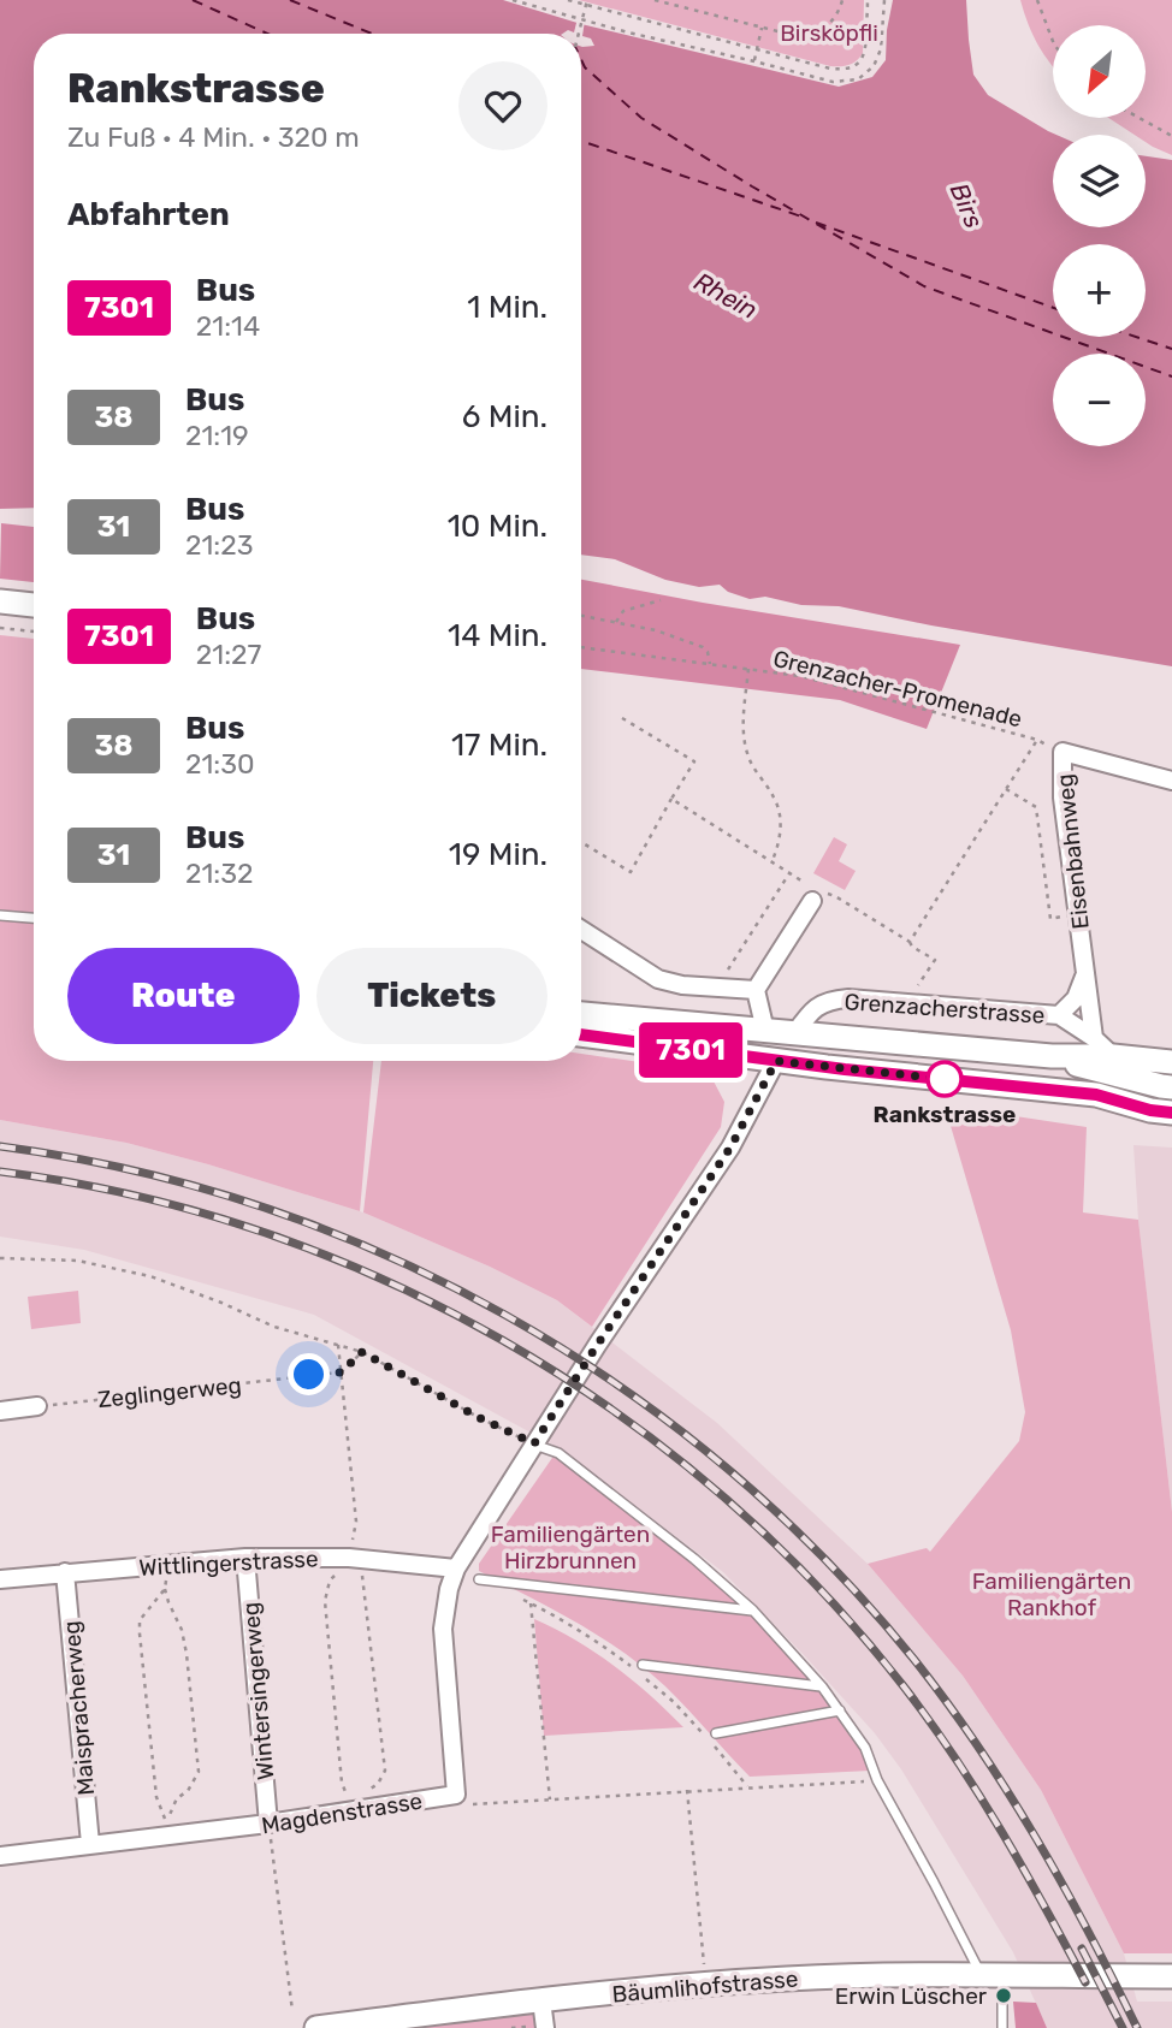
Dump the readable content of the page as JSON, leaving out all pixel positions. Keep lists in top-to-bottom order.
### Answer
{
  "streets": {
    "main road": ["Grenzacherstrasse", "Bäumlihofstrasse"],
    "street": [
      "Eisenbahnweg",
      "Wittlingerstrasse",
      "Wintersingerweg",
      "Maispracherweg",
      "Magdenstrasse"
    ],
    "path": ["Grenzacher-Promenade", "Zeglingerweg"]
  },
  "crossings": [
    ["Grenzacher-Promenade", "Eisenbahnweg"],
    ["Eisenbahnweg", "Grenzacherstrasse"],
    ["Wittlingerstrasse", "Wintersingerweg"],
    ["Wittlingerstrasse", "Maispracherweg"],
    ["Wittlingerstrasse", "Magdenstrasse"],
    ["Wintersingerweg", "Magdenstrasse"],
    ["Maispracherweg", "Magdenstrasse"]
  ],
  "water": ["Birs", "Rhein"],
  "parks": ["Birsköpfli", "Familiengärten Hirzbrunnen", "Familiengärten Rankhof"],
  "places": ["Rankstrasse", "Erwin Lüscher"],
  "lines": ["bus line 7301"],
  "north": "bottom left",
  "page": {
    "on_map": "7301",
    "map_buttons": ["+", "−"],
    "heading": [
      ["Rankstrasse", "Zu Fuß · 4 Min. · 320 m"],
      "Abfahrten"
    ],
    "list": [
      {
        "mark": "7301",
        "name": "Bus",
        "note": "21:14",
        "value": "1 Min."
      },
      {
        "mark": "38",
        "name": "Bus",
        "note": "21:19",
        "value": "6 Min."
      },
      {
        "mark": "31",
        "name": "Bus",
        "note": "21:23",
        "value": "10 Min."
      },
      {
        "mark": "7301",
        "name": "Bus",
        "note": "21:27",
        "value": "14 Min."
      },
      {
        "mark": "38",
        "name": "Bus",
        "note": "21:30",
        "value": "17 Min."
      },
      {
        "mark": "31",
        "name": "Bus",
        "note": "21:32",
        "value": "19 Min."
      }
    ],
    "buttons": ["Route", "Tickets"]
  }
}
